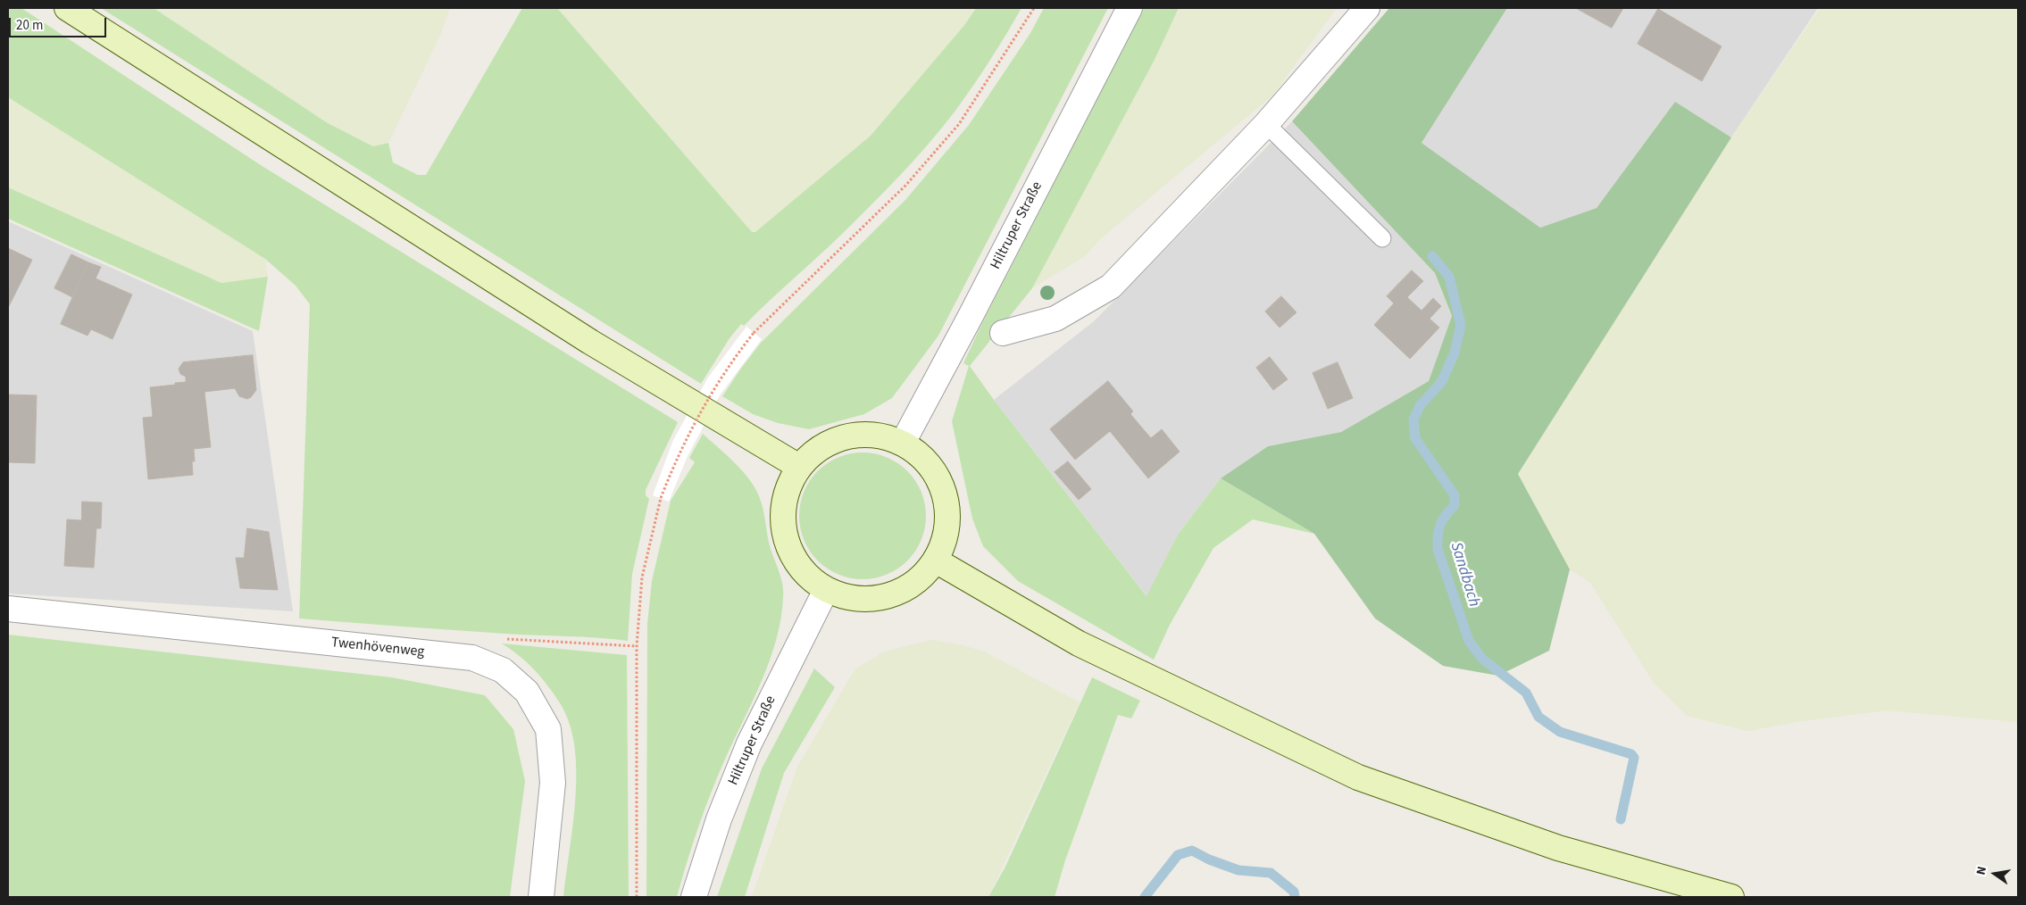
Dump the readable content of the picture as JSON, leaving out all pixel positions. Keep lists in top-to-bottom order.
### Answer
{
  "streets": {
    "street": ["Hiltruper Straße", "Twenhövenweg"]
  },
  "water": ["Sandbach"],
  "scale_bar": "20 m",
  "north": "left"
}
